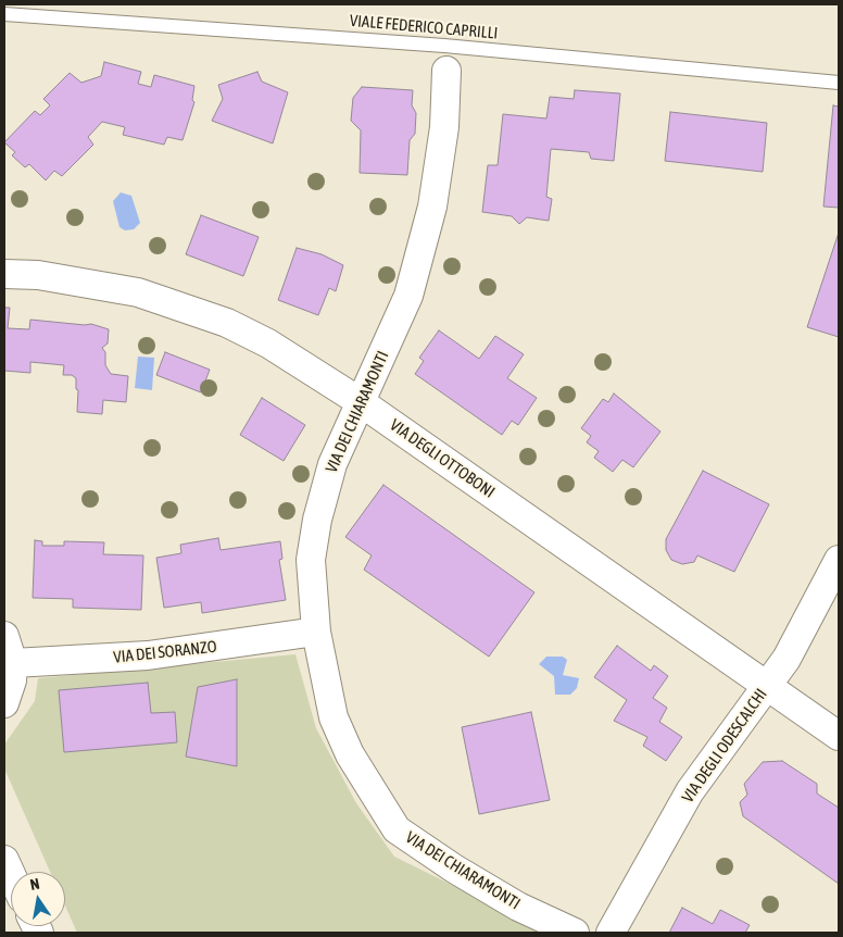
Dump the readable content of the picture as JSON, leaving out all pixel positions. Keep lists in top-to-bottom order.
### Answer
{
  "streets": {
    "street": [
      "VIA DEI CHIARAMONTI",
      "VIA DEGLI OTTOBONI",
      "VIA DEI SORANZO",
      "VIA DEGLI ODESCALCHI"
    ],
    "lane": ["VIALE FEDERICO CAPRILLI"]
  },
  "crossings": [
    ["VIA DEI CHIARAMONTI", "VIA DEGLI OTTOBONI"],
    ["VIA DEI CHIARAMONTI", "VIA DEI SORANZO"],
    ["VIA DEGLI OTTOBONI", "VIA DEGLI ODESCALCHI"]
  ],
  "north": "top"
}
